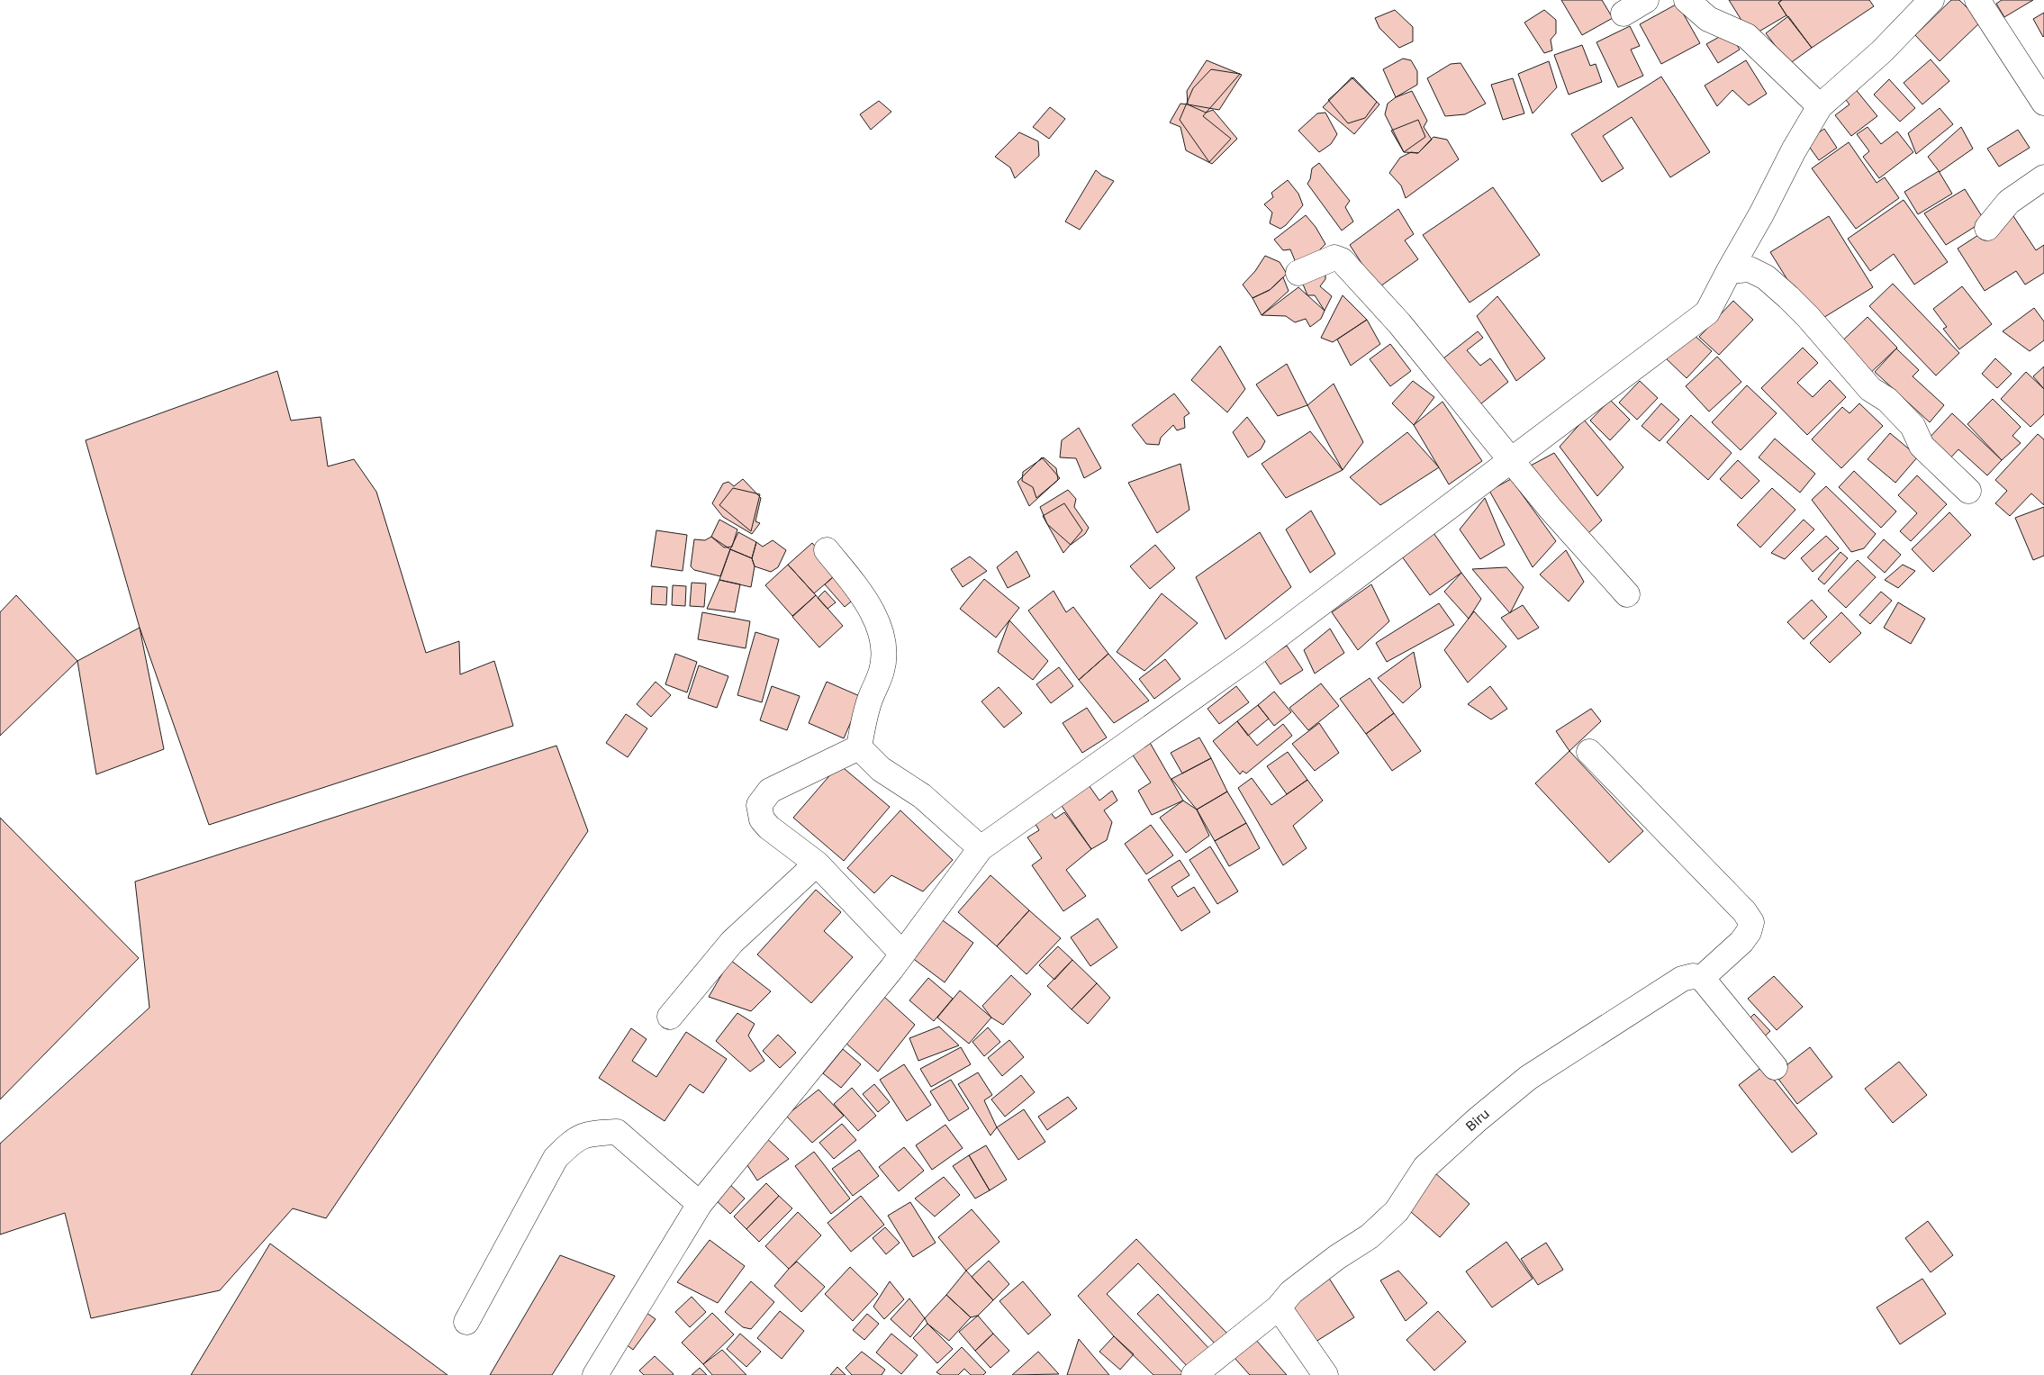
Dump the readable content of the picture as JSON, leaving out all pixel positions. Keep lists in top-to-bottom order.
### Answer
{
  "streets": {
    "street": ["Biru"]
  }
}
